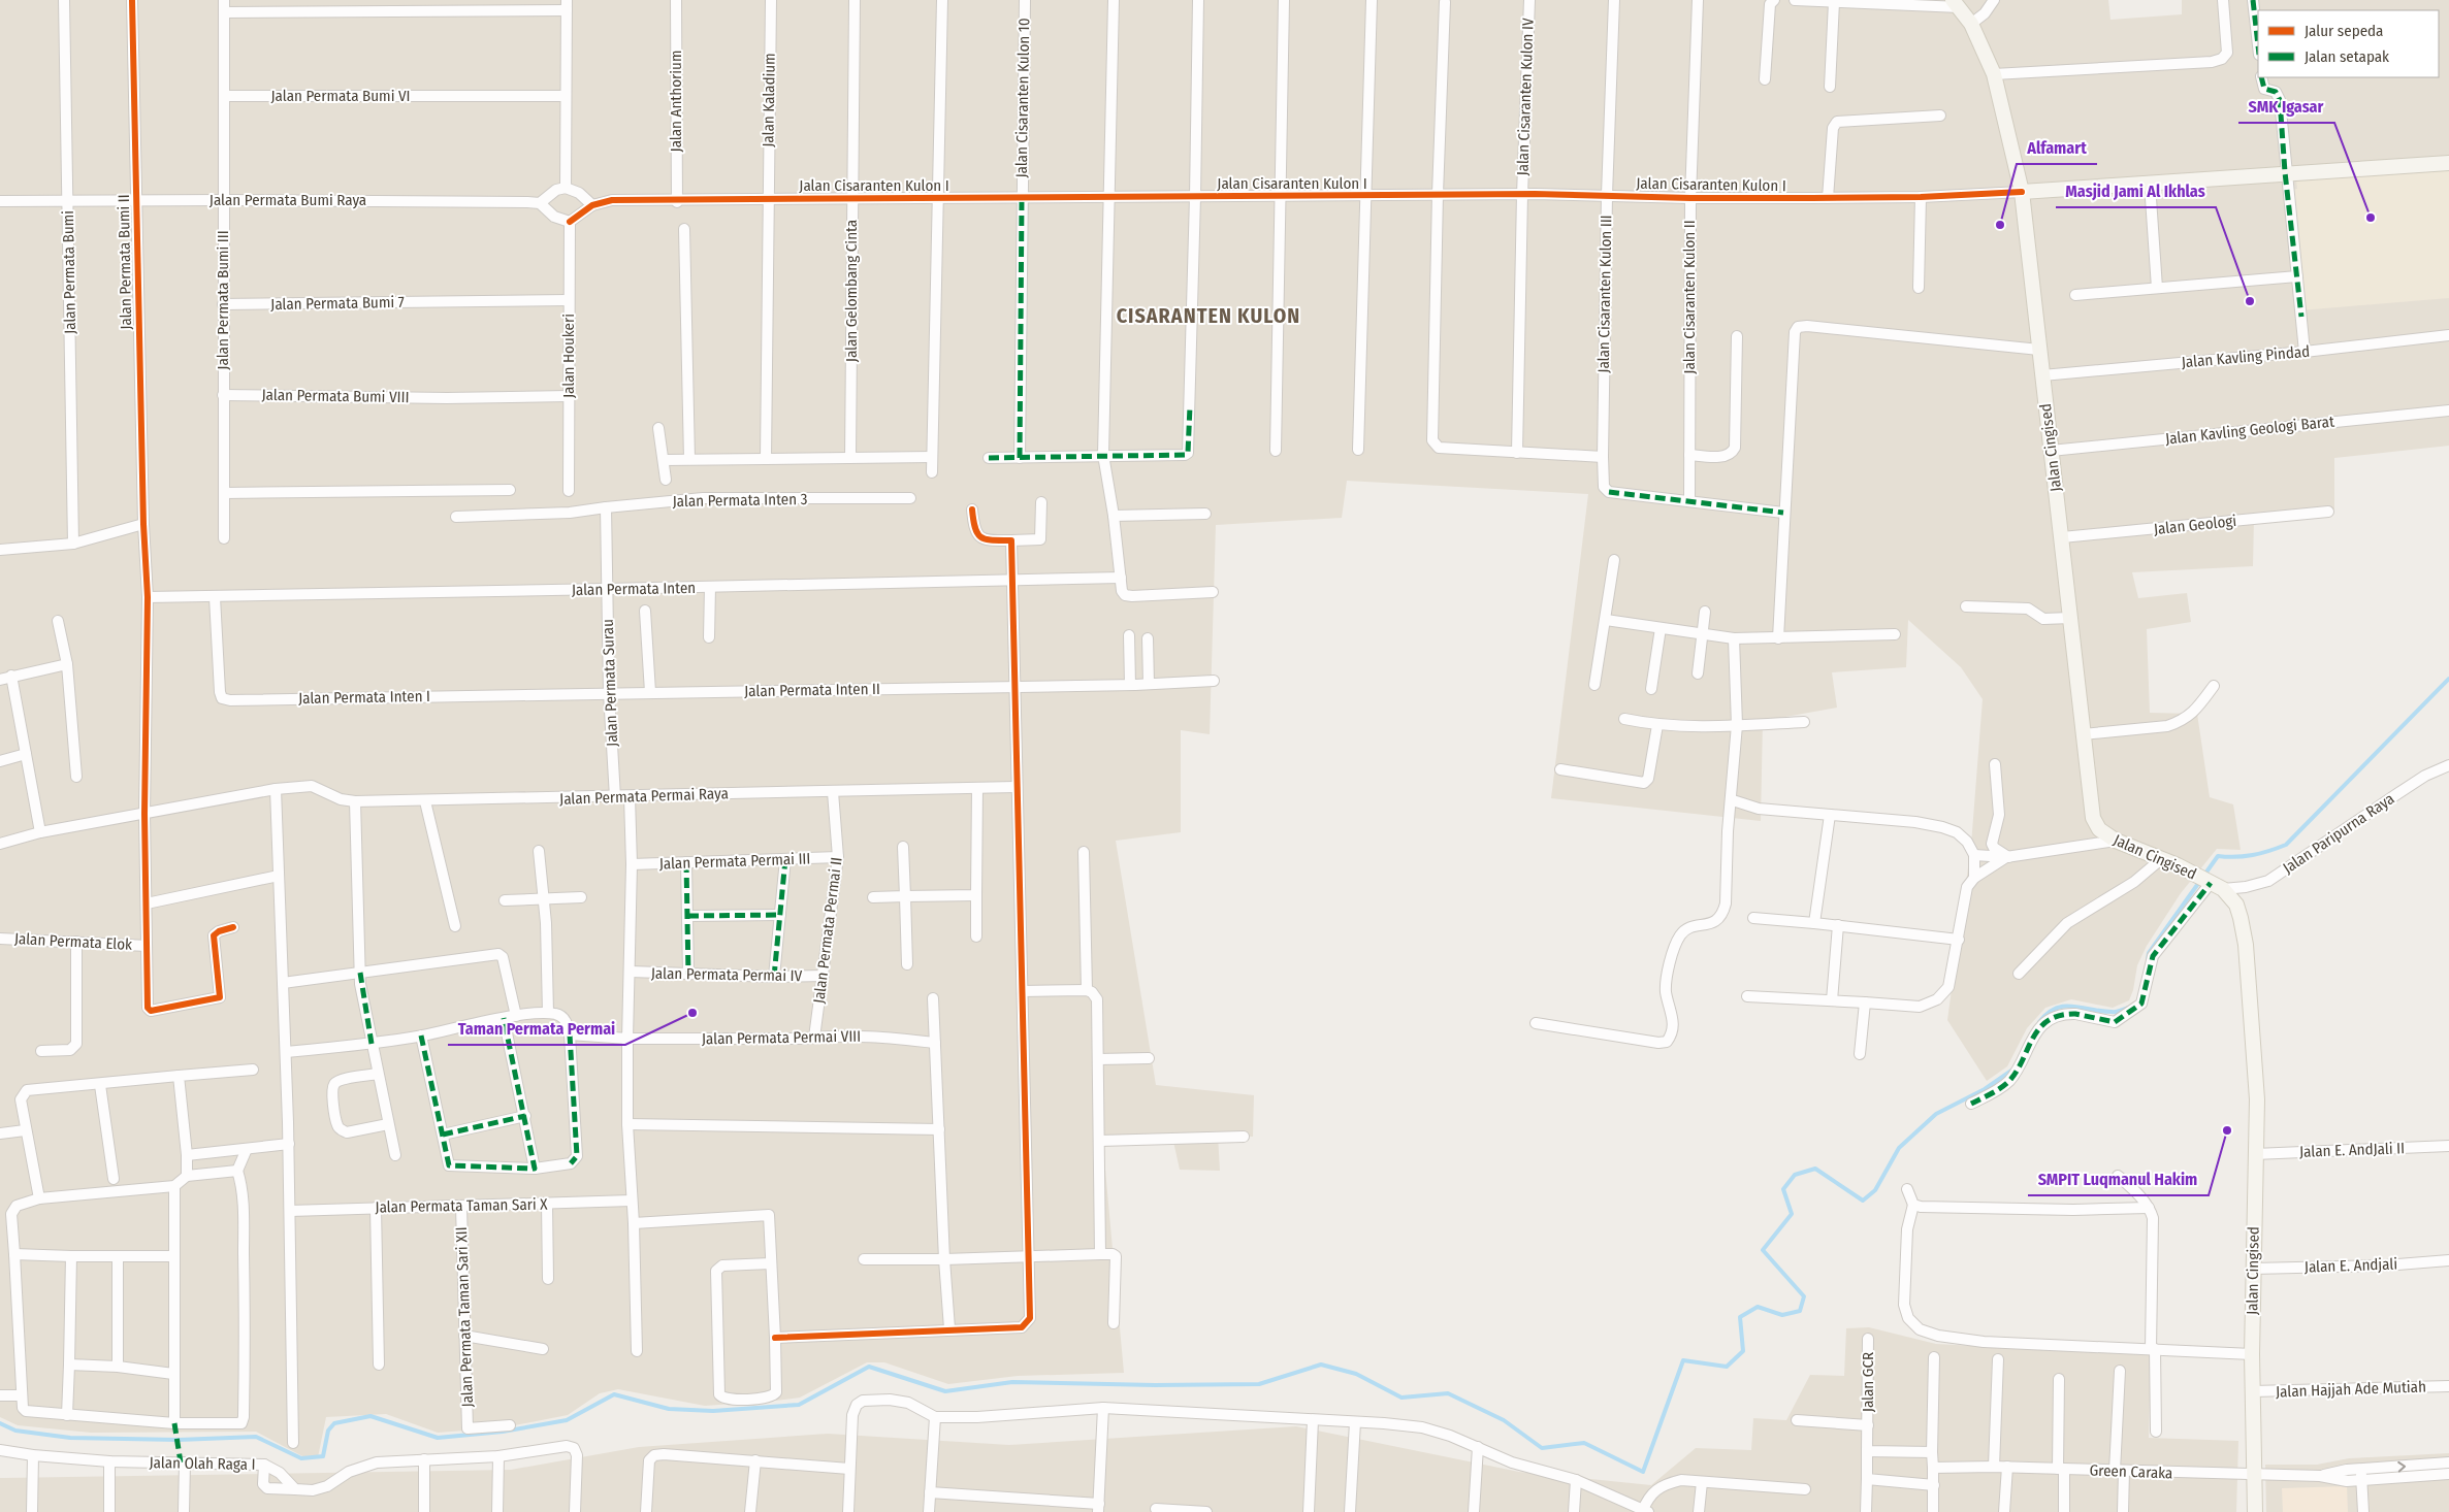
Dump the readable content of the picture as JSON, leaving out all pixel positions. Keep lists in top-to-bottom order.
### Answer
{
  "streets": {
    "main road": ["Jalan Cingised"],
    "street": [
      "Jalan Permata Bumi VI",
      "Jalan Cisaranten Kulon IV",
      "Jalan Cisaranten Kulon 10",
      "Jalan Kaladium",
      "Jalan Anthorium",
      "Jalan Cisaranten Kulon I",
      "Jalan Permata Bumi Raya",
      "Jalan Permata Bumi II",
      "Jalan Permata Bumi",
      "Jalan Gelombang Cinta",
      "Jalan Cisaranten Kulon III",
      "Jalan Cisaranten Kulon II",
      "Jalan Permata Bumi III",
      "Jalan Permata Bumi 7",
      "Jalan Houkeri",
      "Jalan Kavling Pindad",
      "Jalan Permata Bumi VIII",
      "Jalan Kavling Geologi Barat",
      "Jalan Permata Inten 3",
      "Jalan Geologi",
      "Jalan Permata Inten",
      "Jalan Permata Surau",
      "Jalan Permata Inten II",
      "Jalan Permata Inten I",
      "Jalan Permata Permai Raya",
      "Jalan Paripurna Raya",
      "Jalan Permata Permai III",
      "Jalan Permata Permai II",
      "Jalan Permata Elok",
      "Jalan Permata Permai IV",
      "Jalan Permata Permai VIII",
      "Jalan E. AndJali II",
      "Jalan Permata Taman Sari X",
      "Jalan E. Andjali",
      "Jalan Permata Taman Sari XII",
      "Jalan GCR",
      "Jalan Hajjah Ade Mutiah",
      "Jalan Olah Raga I",
      "Green Caraka"
    ]
  },
  "crossings": [
    ["Jalan Permata Bumi VI", "Jalan Permata Bumi III"],
    ["Jalan Cisaranten Kulon IV", "Jalan Cisaranten Kulon I"],
    ["Jalan Cisaranten Kulon 10", "Jalan Cisaranten Kulon I"],
    ["Jalan Kaladium", "Jalan Cisaranten Kulon I"],
    ["Jalan Anthorium", "Jalan Cisaranten Kulon I"],
    ["Jalan Cisaranten Kulon I", "Jalan Gelombang Cinta"],
    ["Jalan Cisaranten Kulon I", "Jalan Cisaranten Kulon III"],
    ["Jalan Cisaranten Kulon I", "Jalan Cisaranten Kulon II"],
    ["Jalan Cisaranten Kulon I", "Jalan Houkeri"],
    ["Jalan Cisaranten Kulon I", "Jalan Cingised"],
    ["Jalan Permata Bumi Raya", "Jalan Permata Bumi II"],
    ["Jalan Permata Bumi Raya", "Jalan Permata Bumi"],
    ["Jalan Permata Bumi Raya", "Jalan Permata Bumi III"],
    ["Jalan Permata Bumi II", "Jalan Permata Inten"],
    ["Jalan Permata Bumi II", "Jalan Permata Permai Raya"],
    ["Jalan Permata Bumi II", "Jalan Permata Elok"],
    ["Jalan Cisaranten Kulon III", "Jalan Cisaranten Kulon II"],
    ["Jalan Permata Bumi III", "Jalan Permata Bumi 7"],
    ["Jalan Permata Bumi III", "Jalan Permata Bumi VIII"],
    ["Jalan Permata Bumi 7", "Jalan Houkeri"],
    ["Jalan Houkeri", "Jalan Permata Bumi VIII"],
    ["Jalan Kavling Pindad", "Jalan Cingised"],
    ["Jalan Kavling Geologi Barat", "Jalan Cingised"],
    ["Jalan Cingised", "Jalan Geologi"],
    ["Jalan Cingised", "Jalan Paripurna Raya"],
    ["Jalan Cingised", "Jalan E. AndJali II"],
    ["Jalan Cingised", "Jalan E. Andjali"],
    ["Jalan Cingised", "Jalan Hajjah Ade Mutiah"],
    ["Jalan Cingised", "Green Caraka"],
    ["Jalan Permata Inten 3", "Jalan Permata Surau"],
    ["Jalan Permata Inten", "Jalan Permata Surau"],
    ["Jalan Permata Inten", "Jalan Permata Inten I"],
    ["Jalan Permata Surau", "Jalan Permata Inten II"],
    ["Jalan Permata Surau", "Jalan Permata Inten I"],
    ["Jalan Permata Surau", "Jalan Permata Permai Raya"],
    ["Jalan Permata Inten II", "Jalan Permata Inten I"],
    ["Jalan Permata Permai Raya", "Jalan Permata Permai II"],
    ["Jalan Permata Permai III", "Jalan Permata Permai II"],
    ["Jalan Permata Permai II", "Jalan Permata Permai IV"],
    ["Jalan Permata Permai II", "Jalan Permata Permai VIII"],
    ["Jalan Permata Taman Sari X", "Jalan Permata Taman Sari XII"]
  ],
  "districts": ["CISARANTEN KULON"],
  "places": [
    "SMK Igasar",
    "Alfamart",
    "Masjid Jami Al Ikhlas",
    "Taman Permata Permai",
    "SMPIT Luqmanul Hakim"
  ],
  "legend": ["Jalur sepeda", "Jalan setapak"]
}
